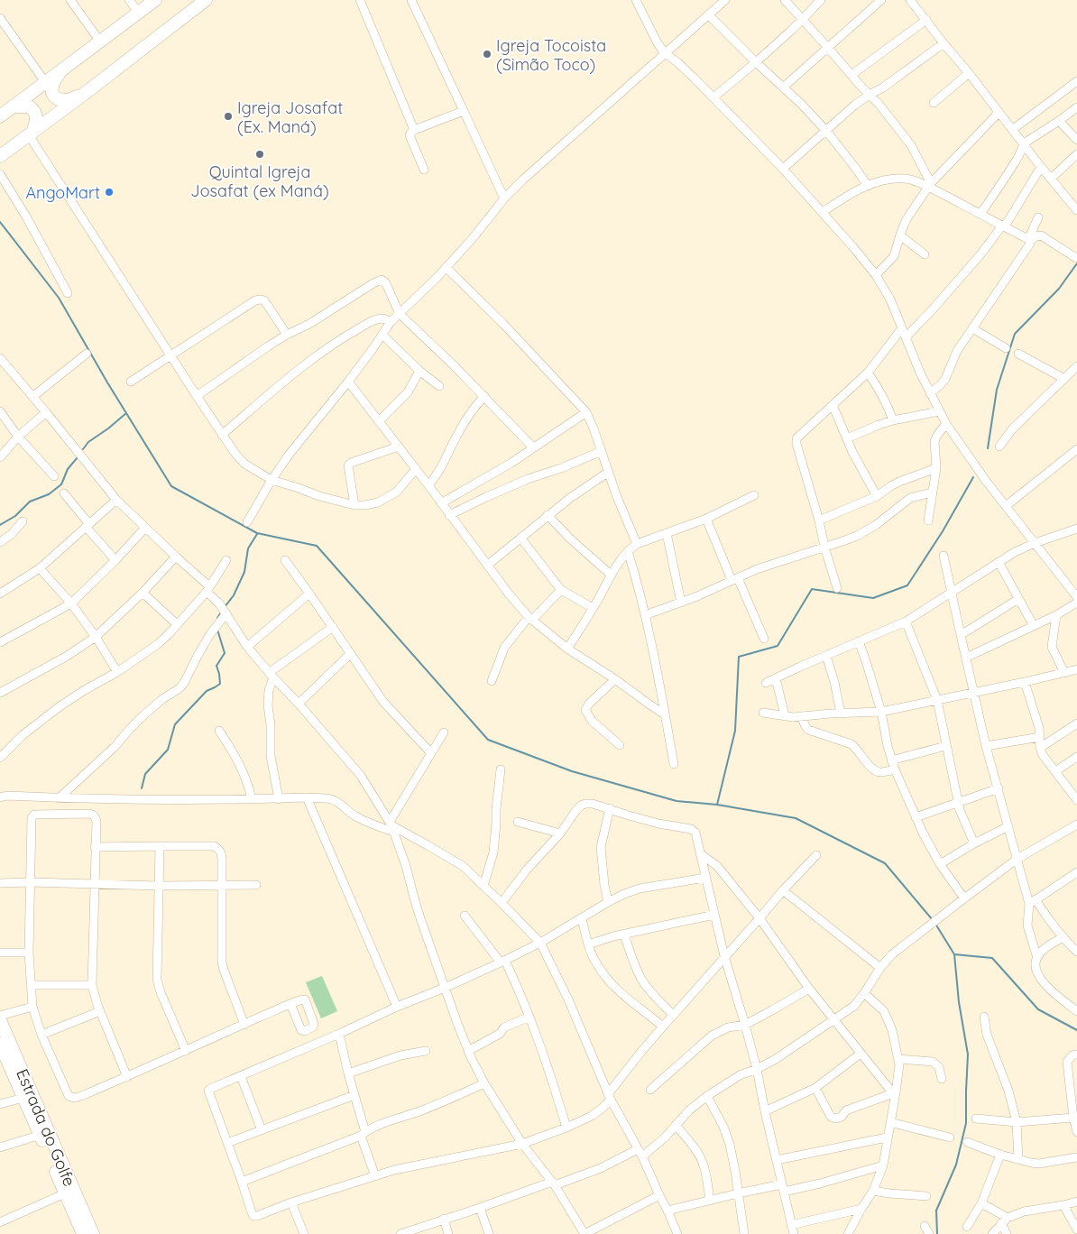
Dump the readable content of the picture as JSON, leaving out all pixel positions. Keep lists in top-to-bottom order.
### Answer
{
  "streets": {
    "highway": ["Estrada do Golfe"]
  },
  "places": [
    "Igreja Tocoista (Simão Toco)",
    "Igreja Josafat (Ex. Maná)",
    "Quintal Igreja Josafat (ex Maná)",
    "AngoMart"
  ]
}
